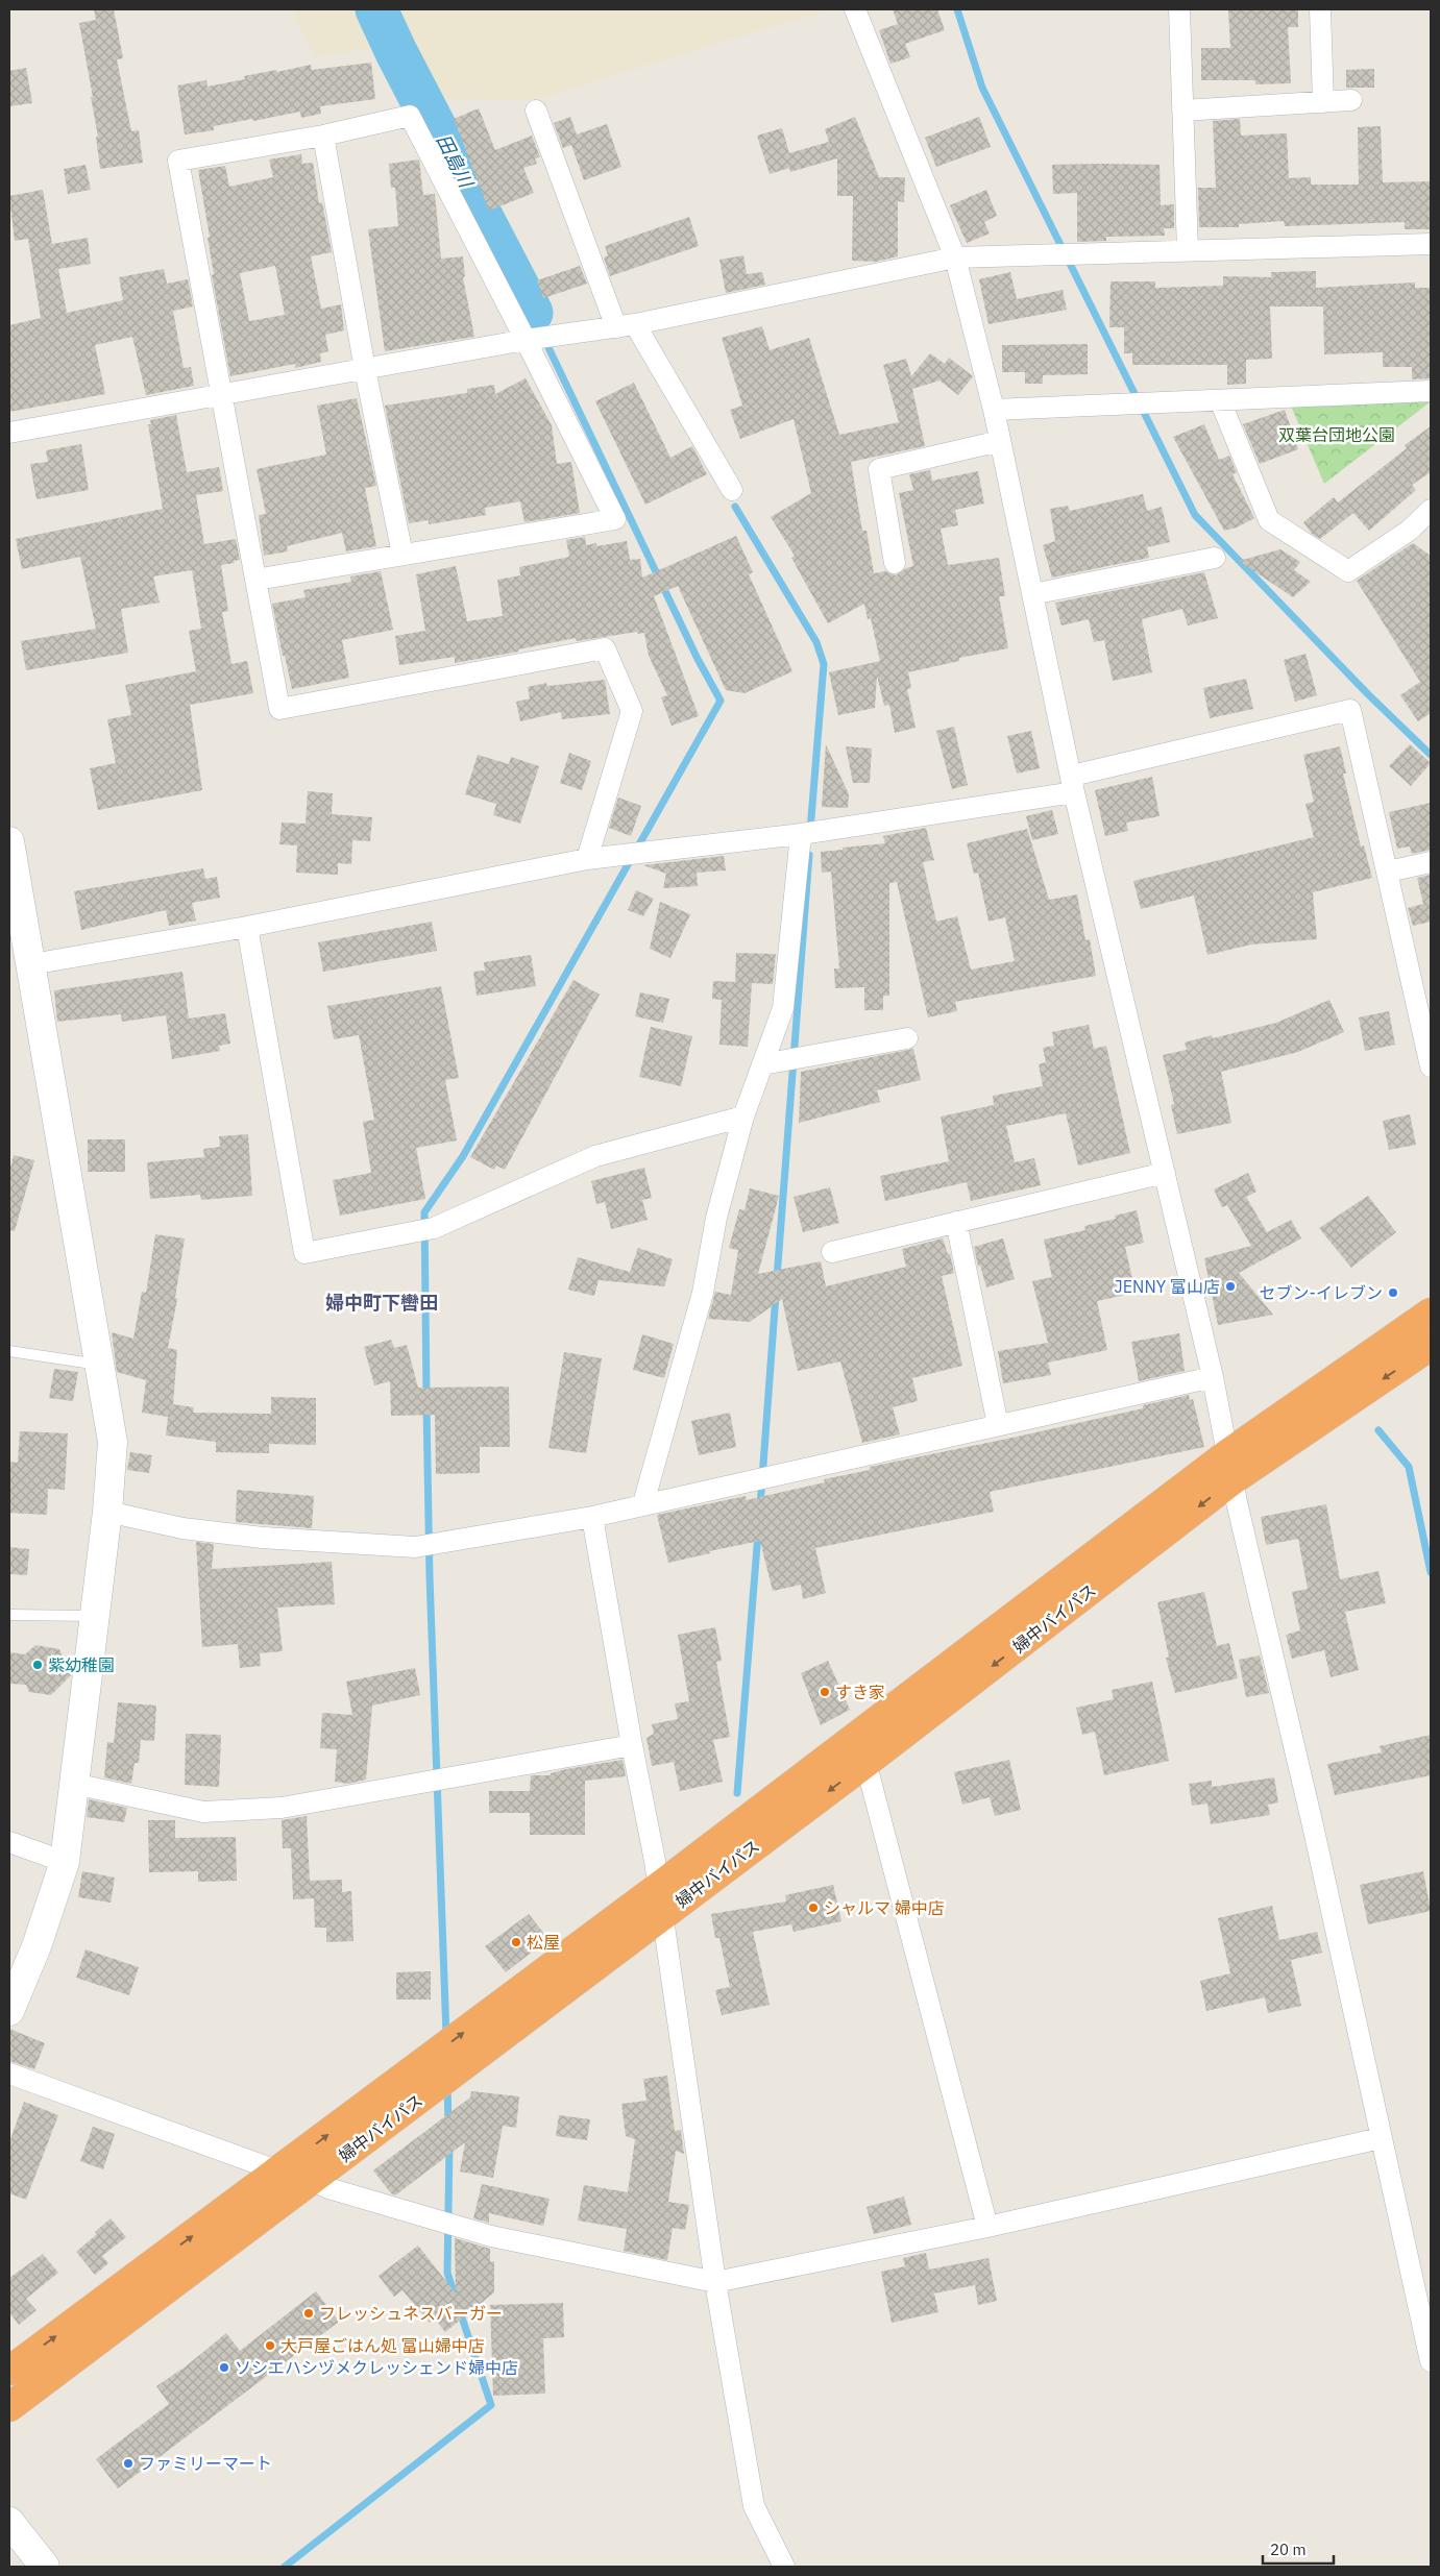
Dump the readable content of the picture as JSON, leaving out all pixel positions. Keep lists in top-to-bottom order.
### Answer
{
  "streets": {
    "highway": ["婦中バイパス"]
  },
  "districts": ["婦中町下轡田"],
  "water": ["田島川"],
  "parks": ["双葉台団地公園"],
  "places": [
    "JENNY 富山店",
    "セブン-イレブン",
    "紫幼稚園",
    "すき家",
    "シャルマ 婦中店",
    "松屋",
    "フレッシュネスバーガー",
    "大戸屋ごはん処 富山婦中店",
    "ソシエハシヅメクレッシェンド婦中店",
    "ファミリーマート"
  ],
  "scale_bar": "20 m"
}
